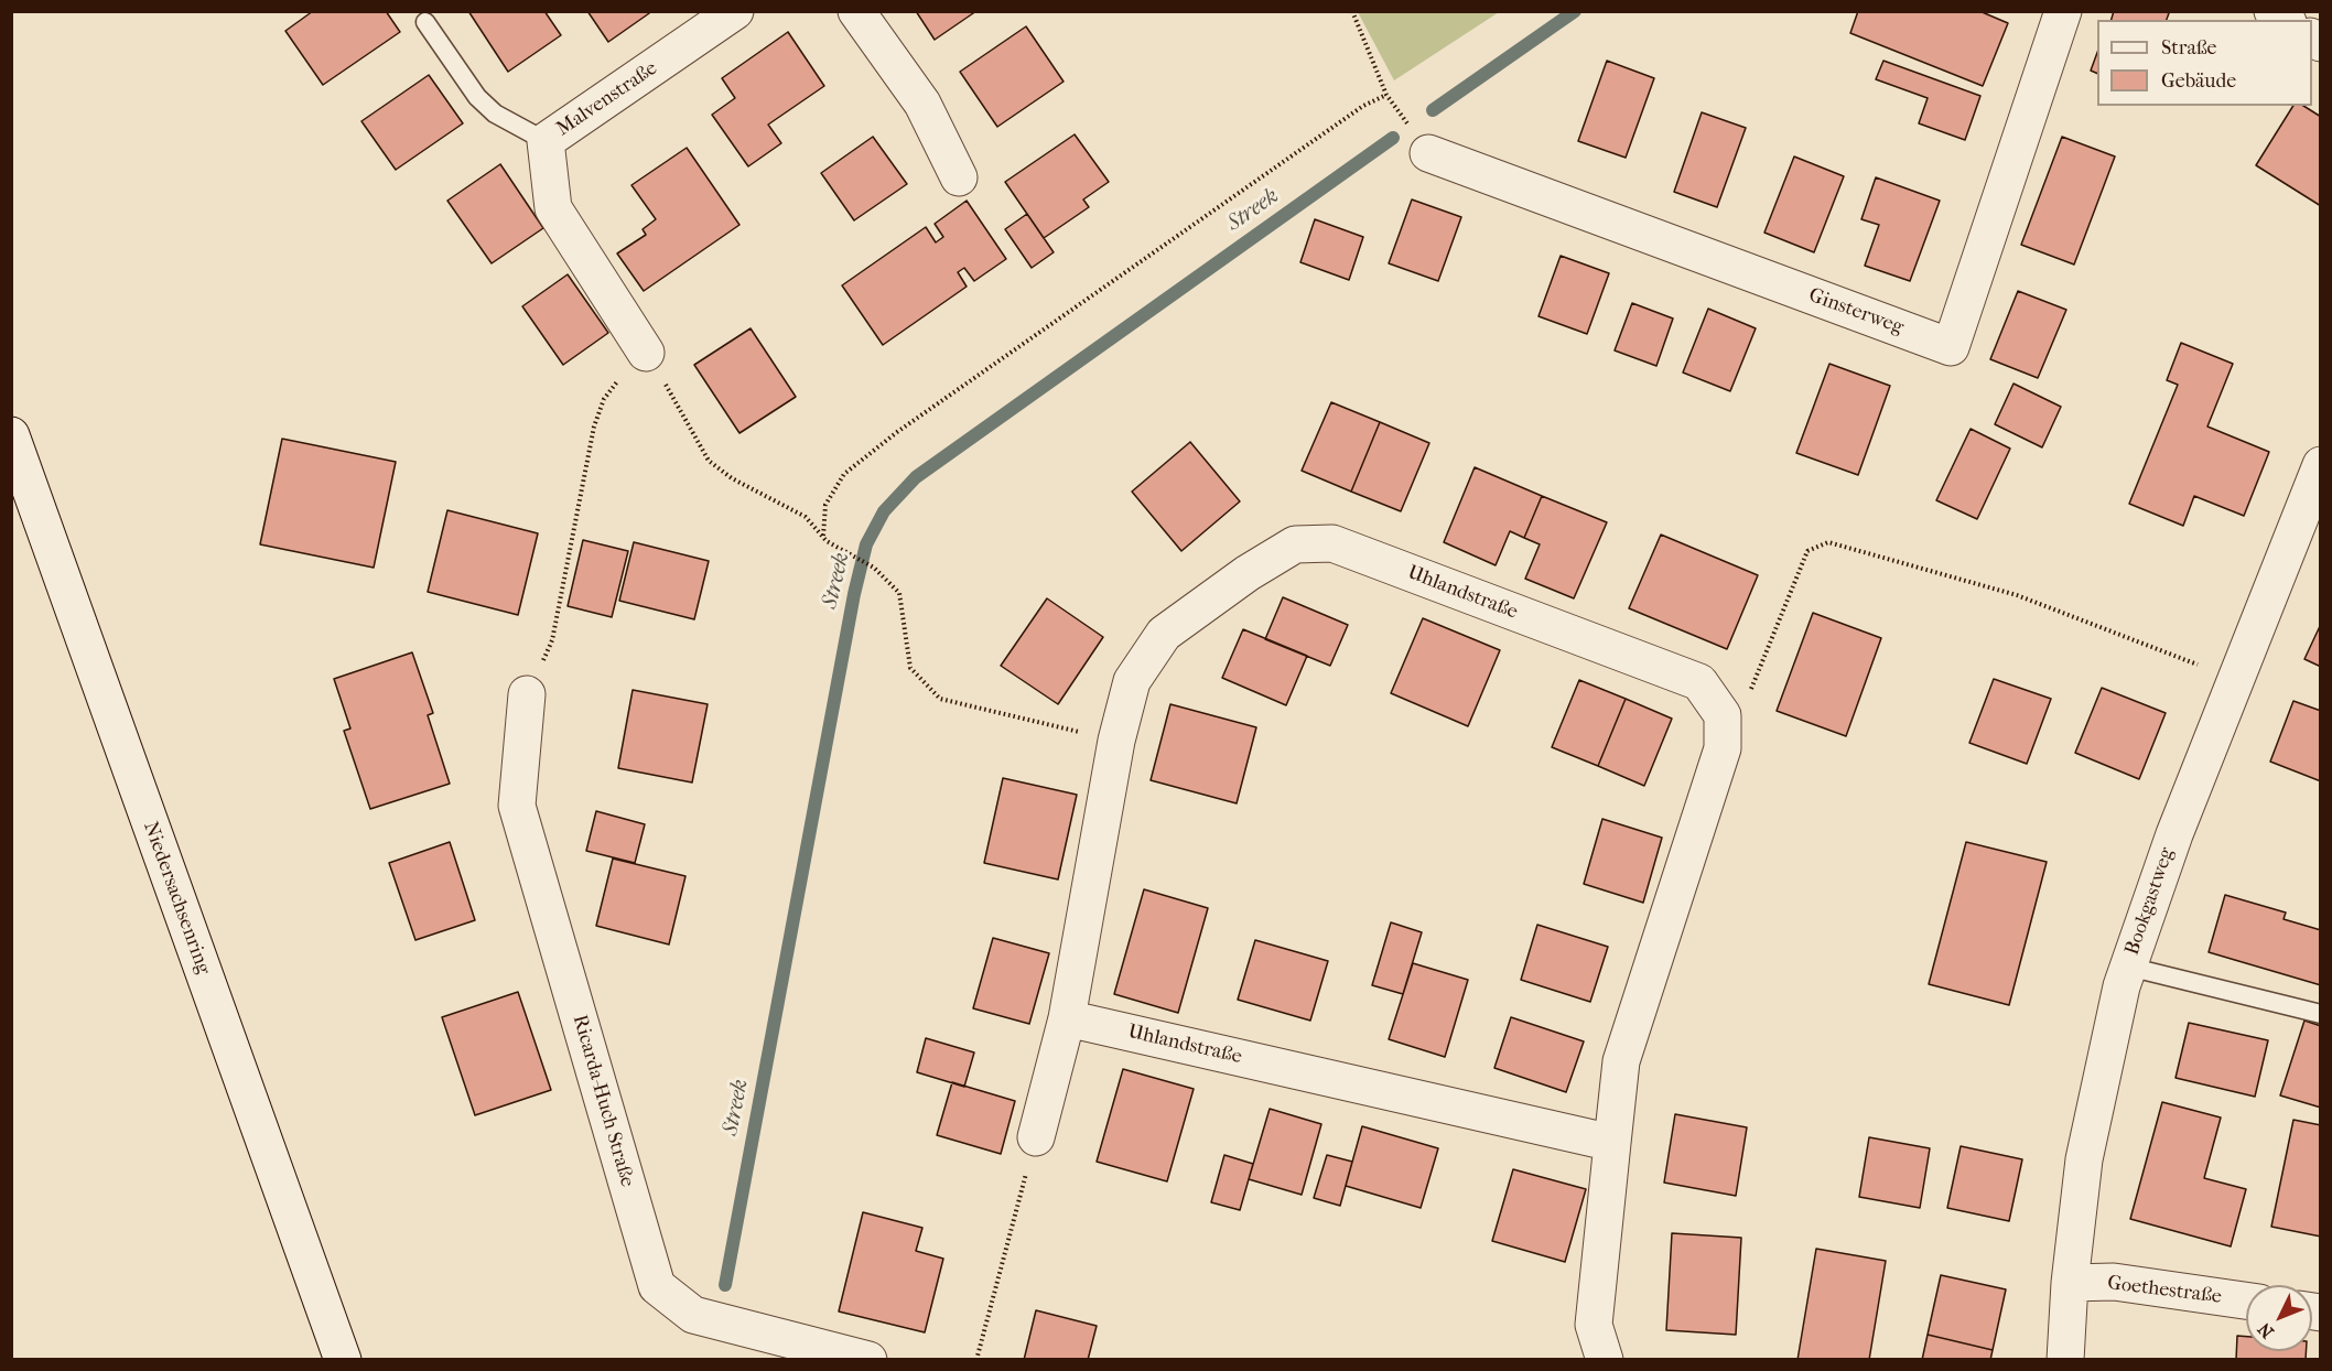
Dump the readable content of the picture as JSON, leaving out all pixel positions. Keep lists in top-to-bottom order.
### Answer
{
  "streets": {
    "street": [
      "Malvenstraße",
      "Ginsterweg",
      "Uhlandstraße",
      "Niedersachsenring",
      "Bookgastweg",
      "Ricarda-Huch Straße",
      "Goethestraße"
    ]
  },
  "crossings": [
    ["Bookgastweg", "Goethestraße"]
  ],
  "water": ["Streek"],
  "legend": ["Straße", "Gebäude"],
  "north": "bottom left"
}
